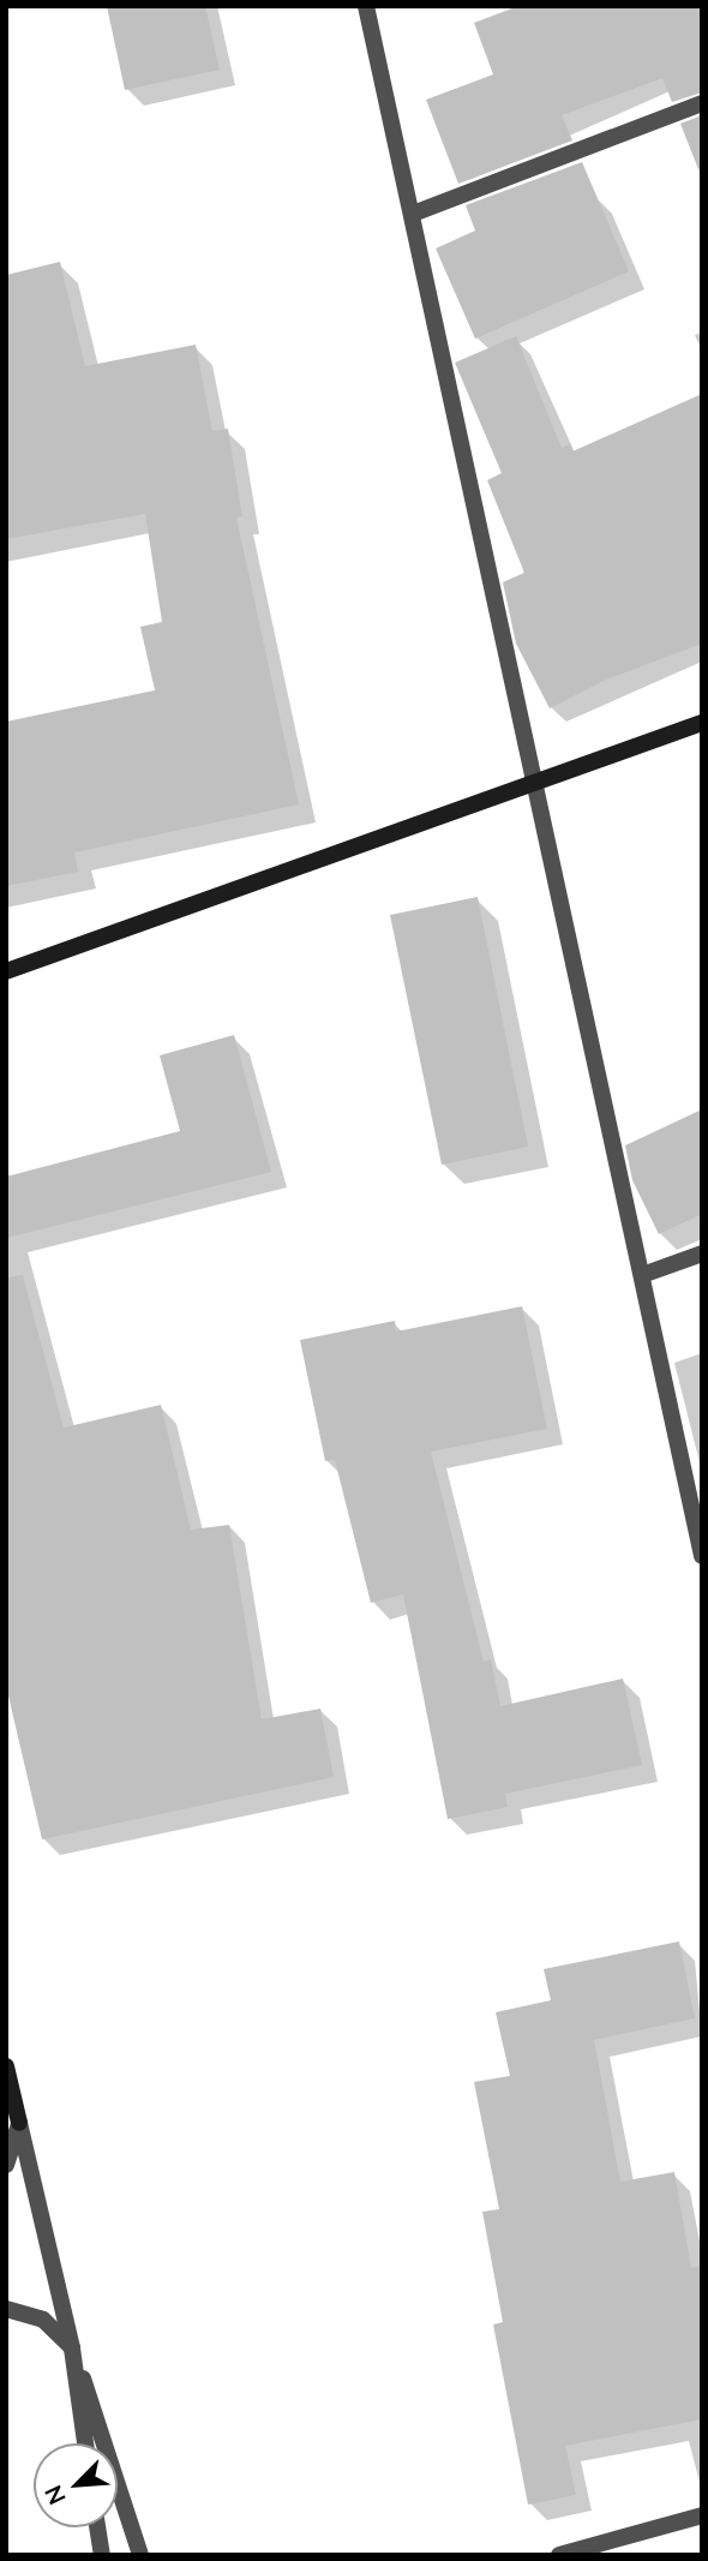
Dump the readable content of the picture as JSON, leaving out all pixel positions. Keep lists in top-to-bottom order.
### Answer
{
  "north": "bottom left"
}
